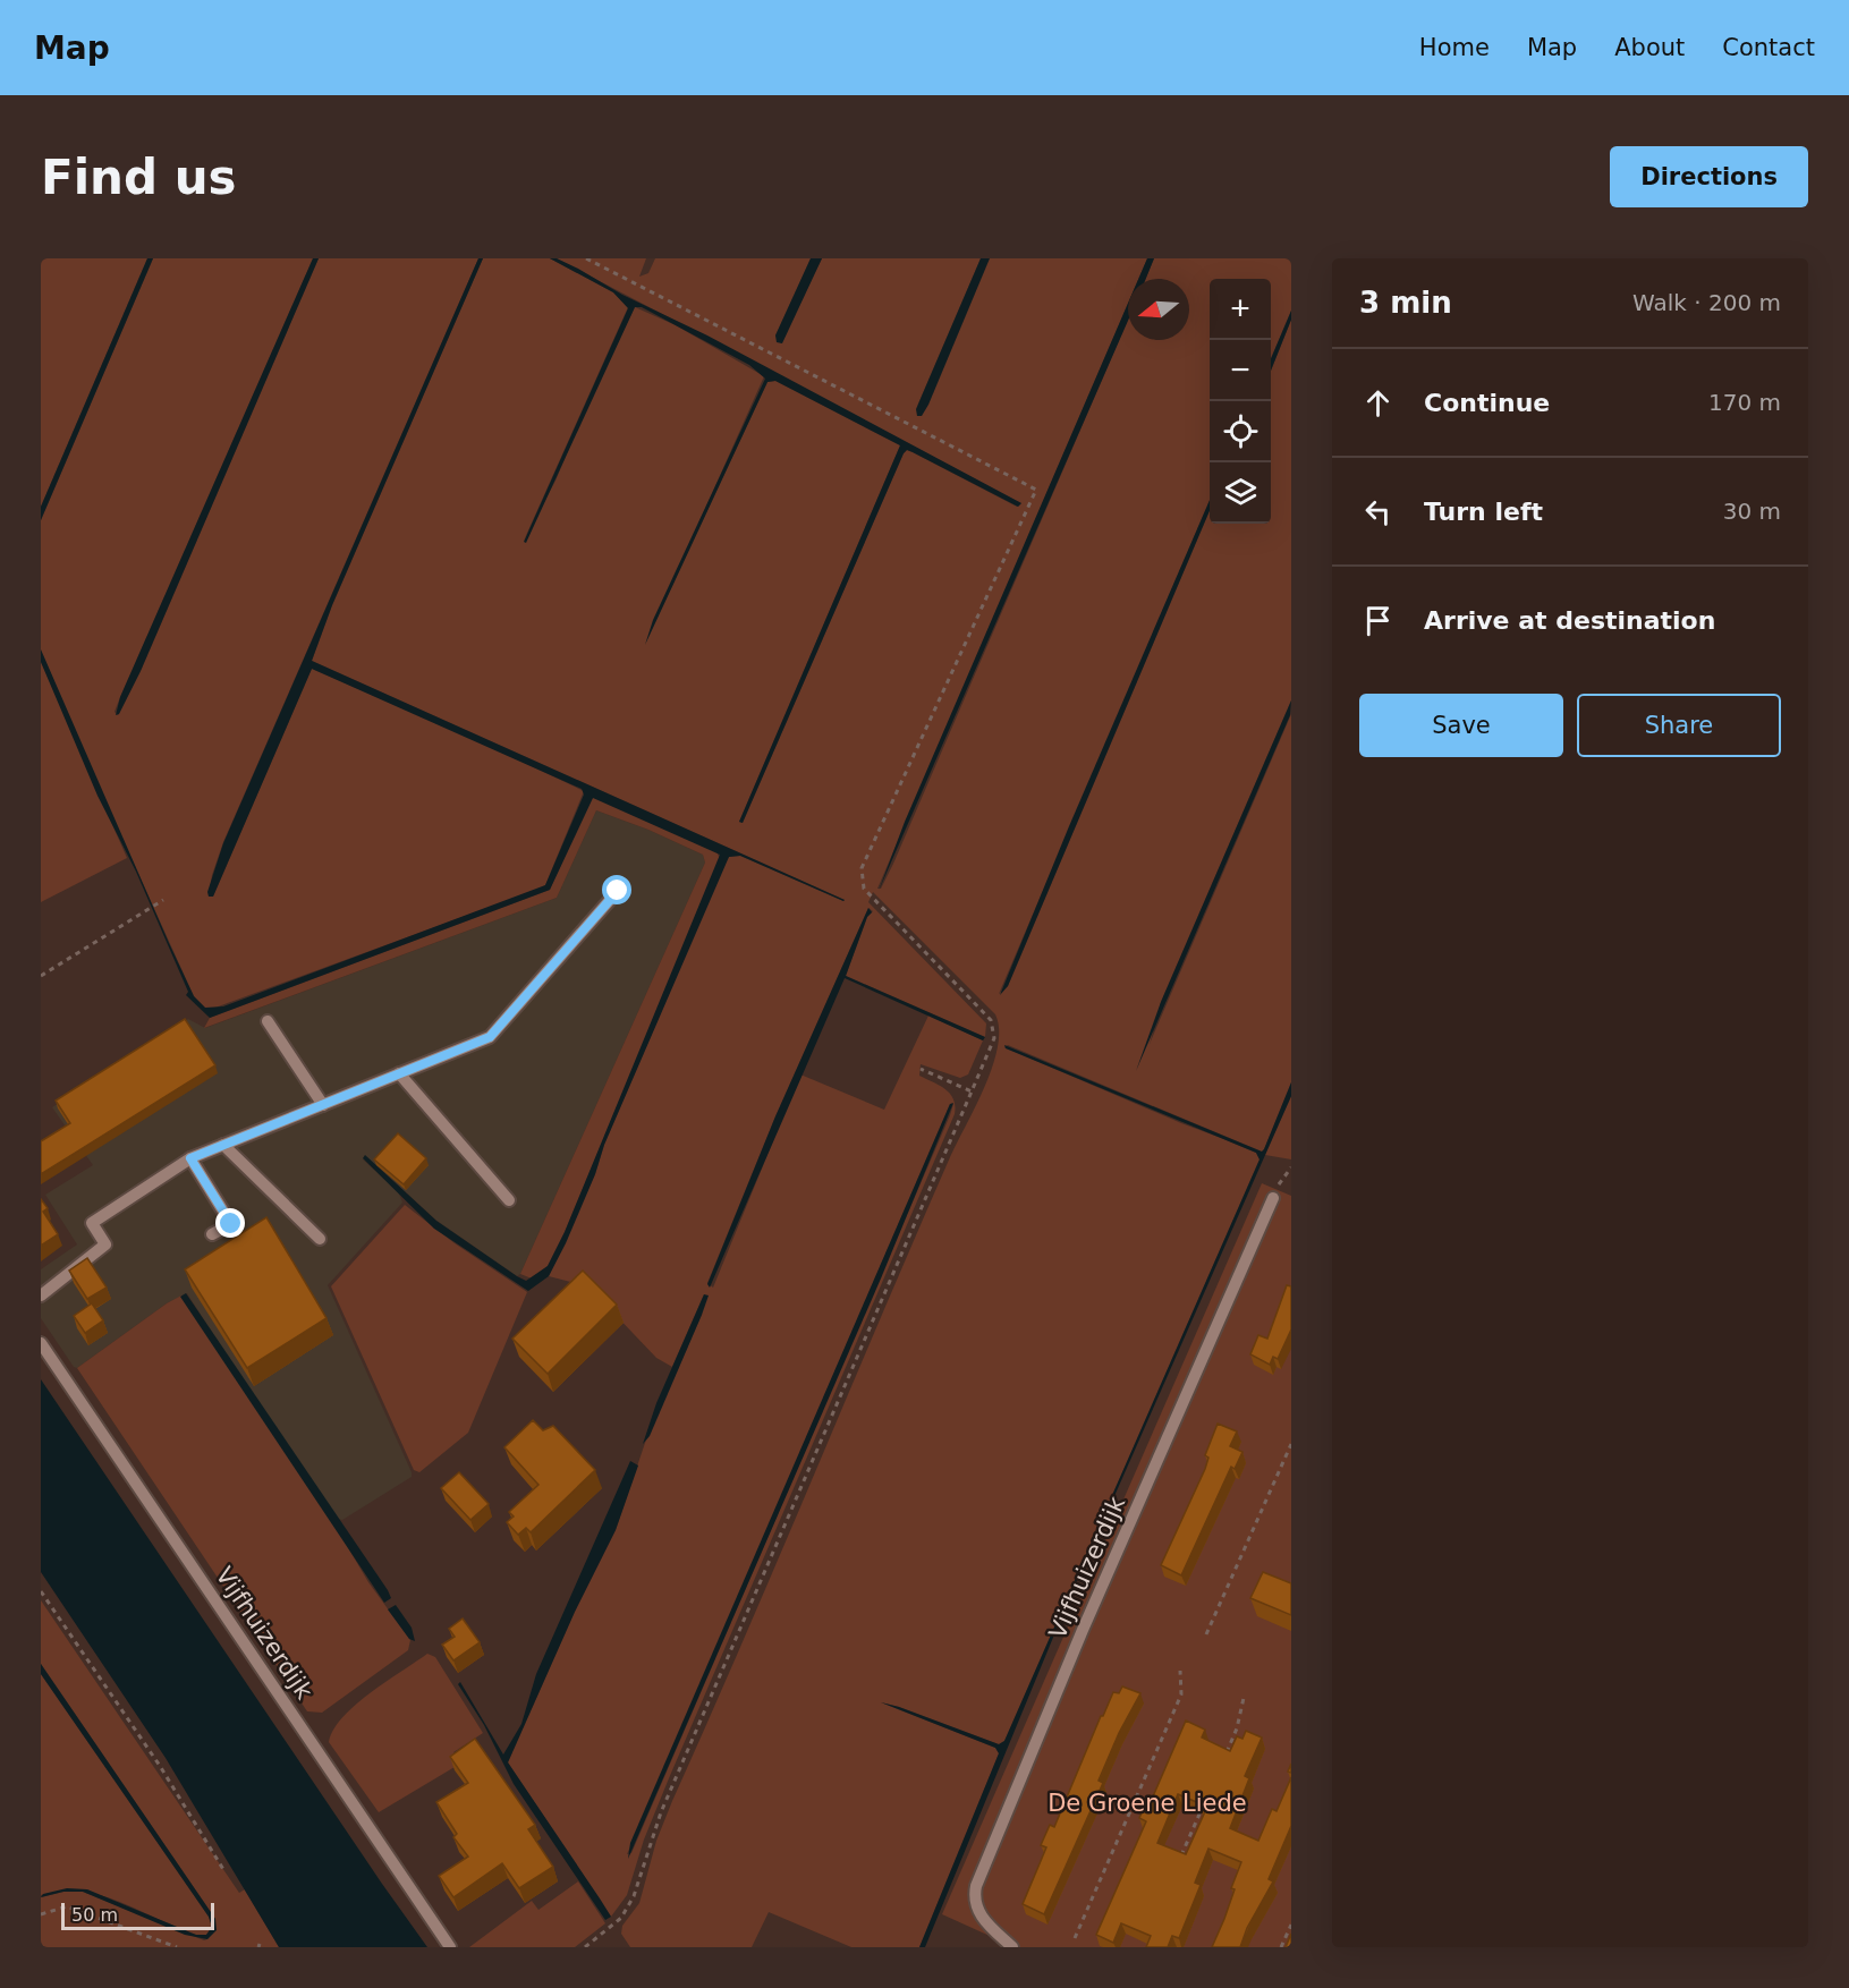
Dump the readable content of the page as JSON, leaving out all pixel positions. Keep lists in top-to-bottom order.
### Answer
{
  "streets": {
    "street": ["Vijfhuizerdijk"]
  },
  "parks": ["De Groene Liede"],
  "scale_bar": "50 m",
  "north": "left",
  "page": {
    "header": "Map",
    "nav": [
      "Home",
      "Map",
      "About",
      "Contact"
    ],
    "buttons": [
      "Directions",
      ["Save", "Share"]
    ],
    "title": "Find us",
    "heading": ["3 min", "Walk · 200 m"],
    "map_buttons": ["+", "−"],
    "list": [
      ["Continue", "170 m"],
      ["Turn left", "30 m"],
      "Arrive at destination"
    ],
    "scale": "50 m"
  }
}
